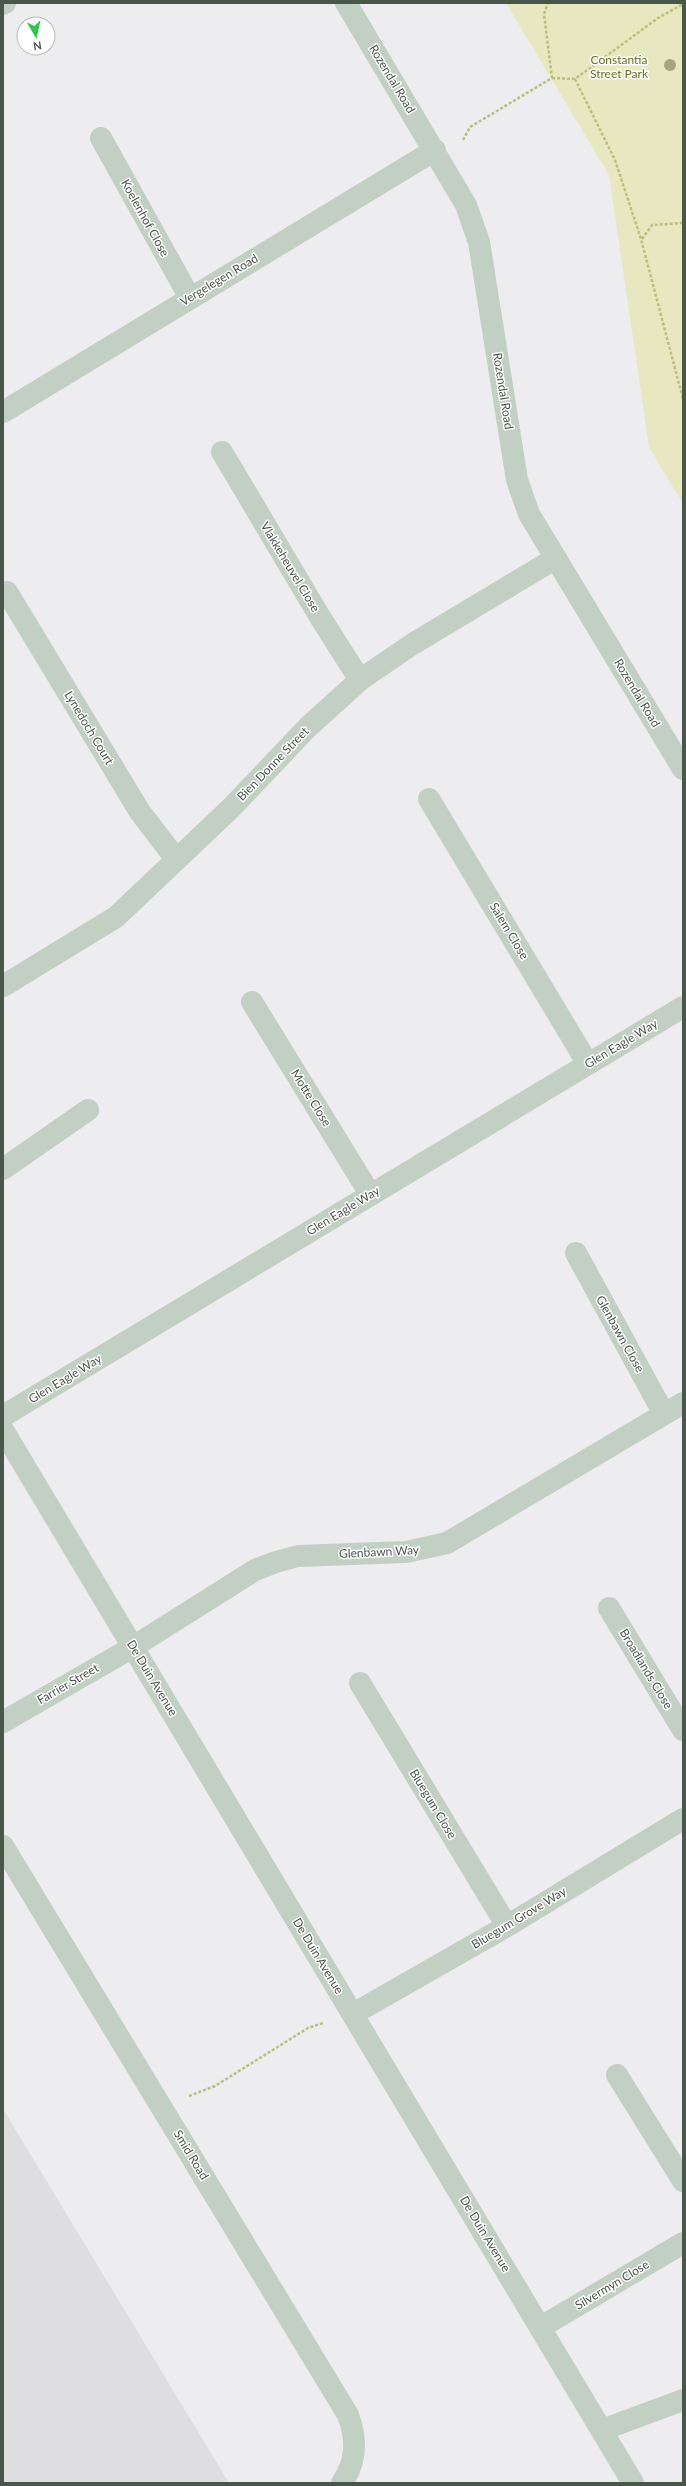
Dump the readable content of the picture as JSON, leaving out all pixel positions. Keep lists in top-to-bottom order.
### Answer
{
  "streets": {
    "street": [
      "Rozendal Road",
      "Koelenhof Close",
      "Vergelegen Road",
      "Vlakkeheuvel Close",
      "Lynedoch Court",
      "Bien Donne Street",
      "Salem Close",
      "Glen Eagle Way",
      "Motte Close",
      "Glenbawn Close",
      "Glenbawn Way",
      "Broadlands Close",
      "De Duin Avenue",
      "Farrier Street",
      "Bluegum Close",
      "Bluegum Grove Way",
      "Smid Road",
      "Silvermyn Close"
    ]
  },
  "crossings": [
    ["Rozendal Road", "Vergelegen Road"],
    ["Rozendal Road", "Bien Donne Street"],
    ["Koelenhof Close", "Vergelegen Road"],
    ["Vlakkeheuvel Close", "Bien Donne Street"],
    ["Lynedoch Court", "Bien Donne Street"],
    ["Salem Close", "Glen Eagle Way"],
    ["Glen Eagle Way", "Motte Close"],
    ["Glenbawn Close", "Glenbawn Way"],
    ["Glenbawn Way", "De Duin Avenue"],
    ["Glenbawn Way", "Farrier Street"],
    ["De Duin Avenue", "Farrier Street"],
    ["De Duin Avenue", "Bluegum Grove Way"],
    ["De Duin Avenue", "Silvermyn Close"],
    ["Bluegum Close", "Bluegum Grove Way"]
  ],
  "parks": ["Constantia Street Park"],
  "north": "bottom"
}
